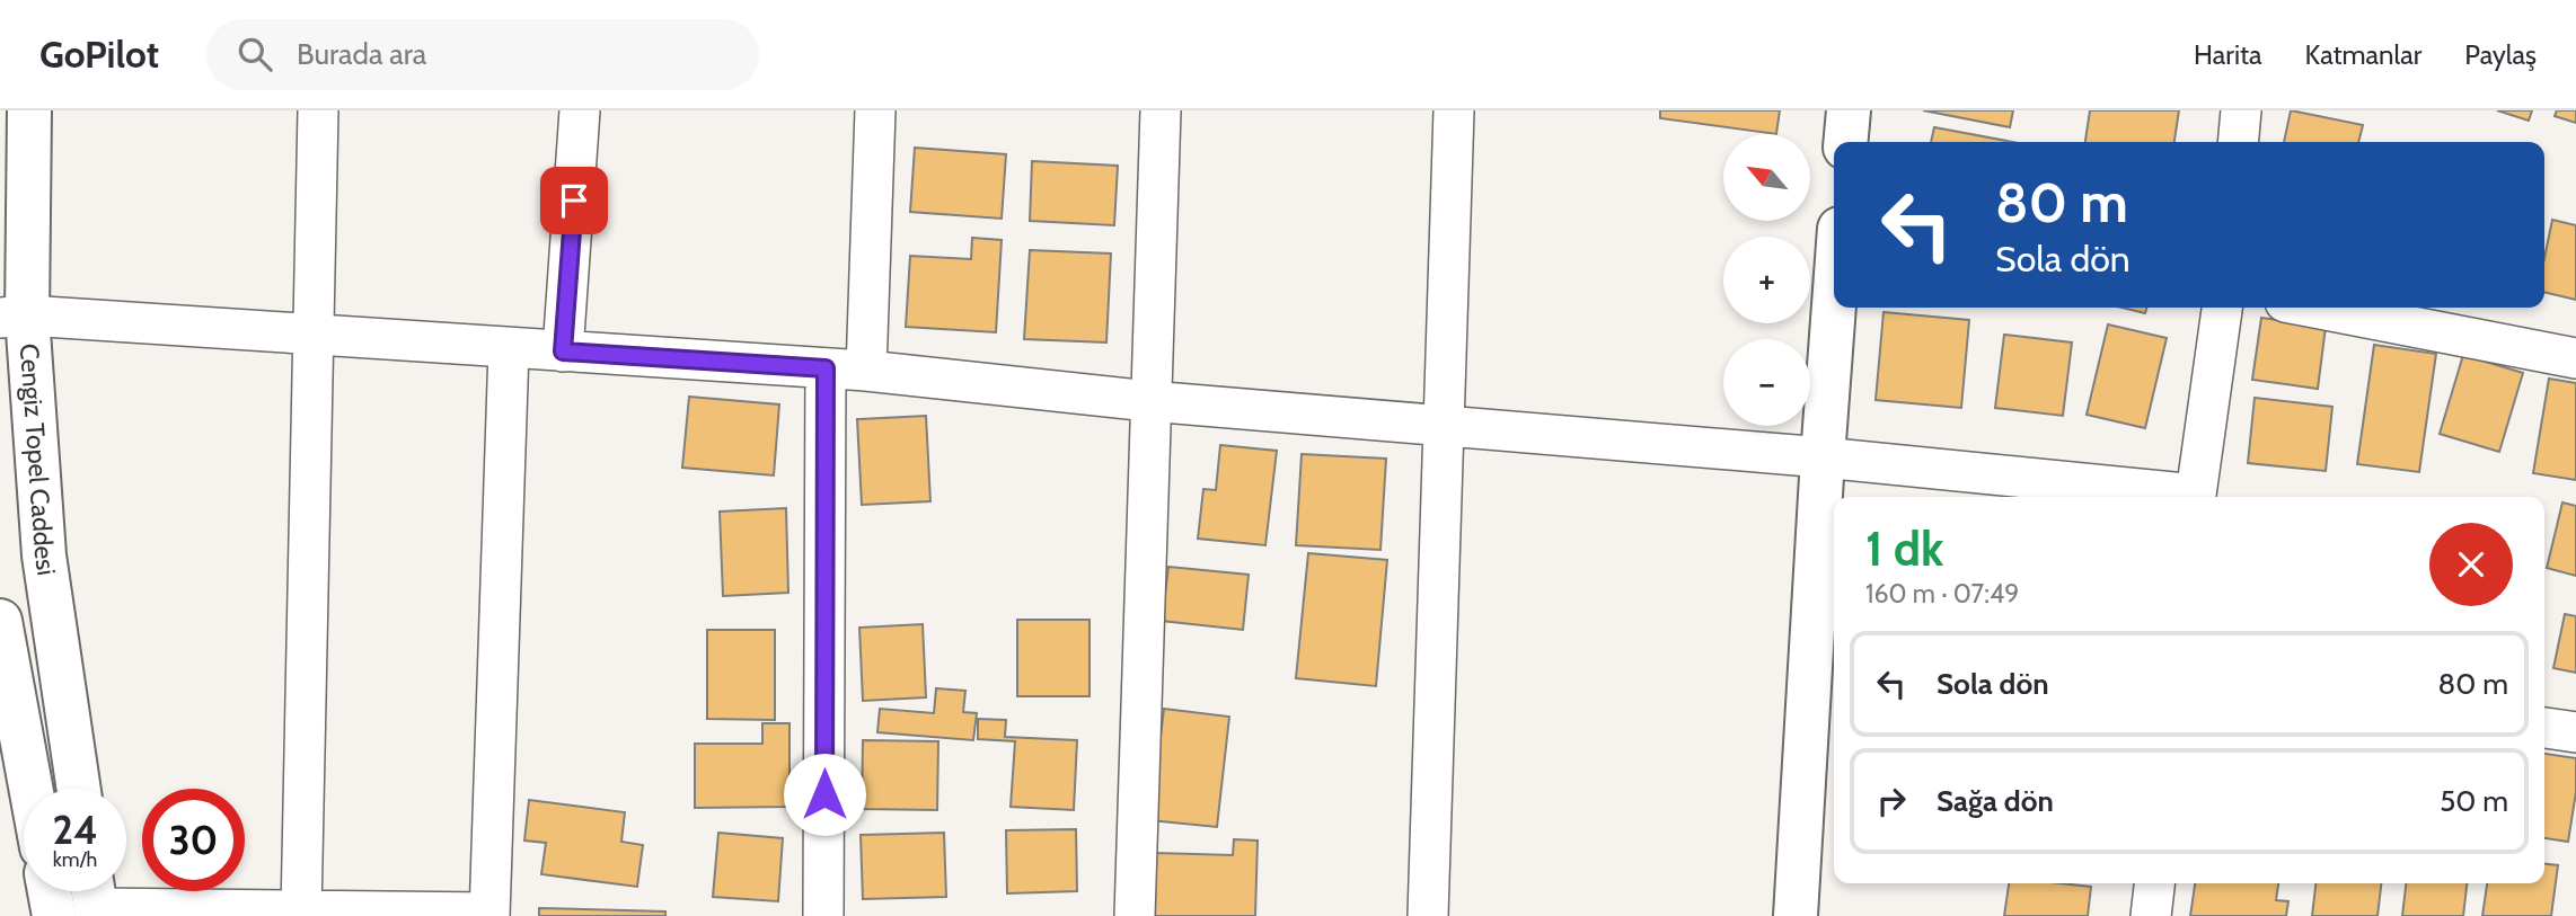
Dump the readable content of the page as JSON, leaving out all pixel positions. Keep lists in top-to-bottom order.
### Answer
{
  "streets": {
    "main road": ["Cengiz Topel Caddesi"]
  },
  "north": "top left",
  "page": {
    "header": "GoPilot",
    "search": "Burada ara",
    "nav": ["Harita", "Katmanlar", "Paylaş"],
    "map_buttons": ["+", "−"],
    "turn": ["80 m", "Sola dön"],
    "heading": ["1 dk", "160 m · 07:49"],
    "list": [
      {
        "name": "Sola dön",
        "value": "80 m"
      },
      {
        "name": "Sağa dön",
        "value": "50 m"
      }
    ],
    "speed": "24 km/h",
    "limit": "30"
  }
}
